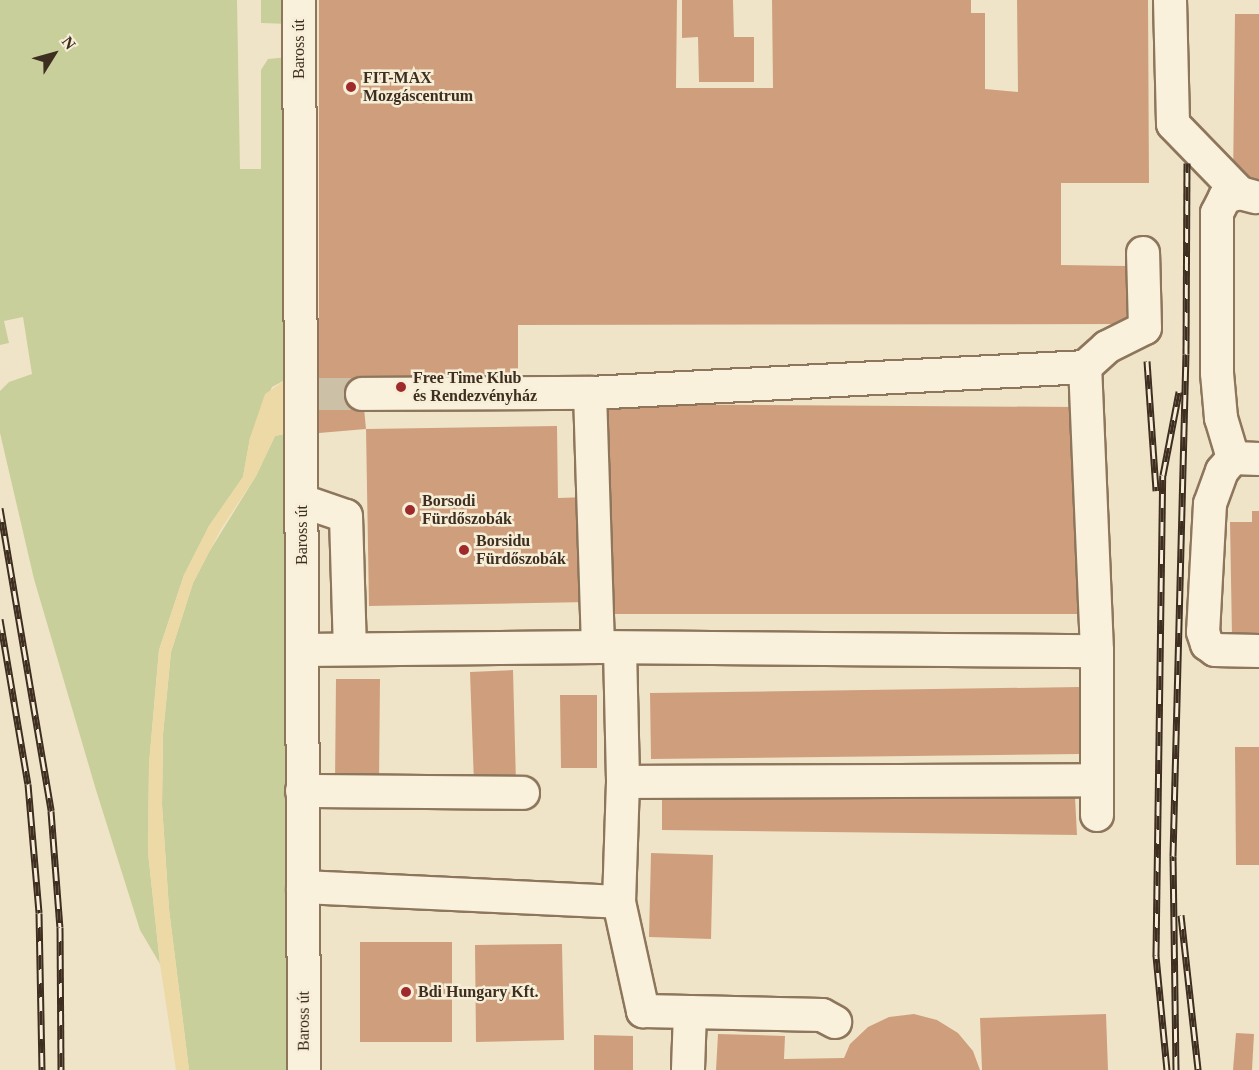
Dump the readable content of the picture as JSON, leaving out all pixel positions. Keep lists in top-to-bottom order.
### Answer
{
  "streets": {
    "street": ["Baross út"]
  },
  "places": [
    "FIT-MAX Mozgáscentrum",
    "Free Time Klub és Rendezvényház",
    "Borsodi Fürdőszobák",
    "Borsidu Fürdőszobák",
    "Bdi Hungary Kft."
  ],
  "north": "top right"
}
